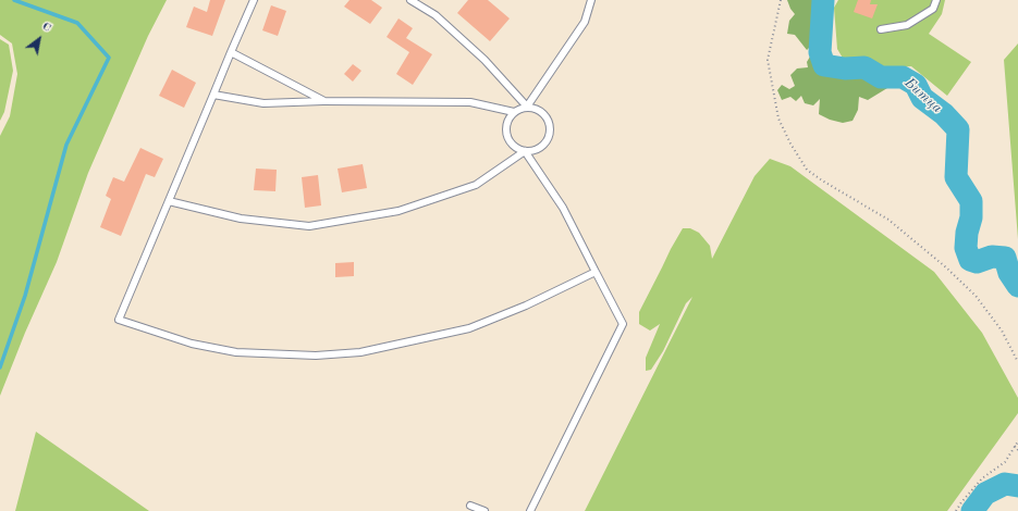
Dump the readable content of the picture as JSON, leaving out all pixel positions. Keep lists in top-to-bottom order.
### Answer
{
  "water": ["Битца"],
  "north": "top right"
}
